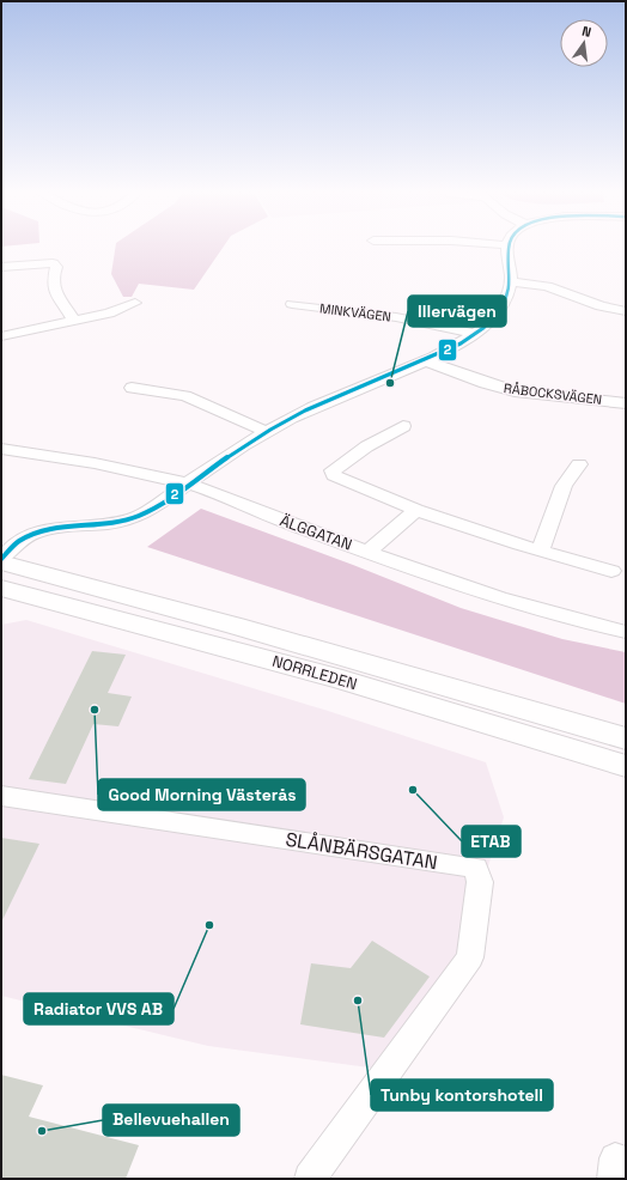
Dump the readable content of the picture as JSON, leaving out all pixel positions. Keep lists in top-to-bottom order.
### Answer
{
  "streets": {
    "main road": ["NORRLEDEN"],
    "street": [
      "MINKVÄGEN",
      "RÅBOCKSVÄGEN",
      "ÄLGGATAN",
      "SLÅNBÄRSGATAN"
    ]
  },
  "places": [
    "Illervägen",
    "Good Morning Västerås",
    "ETAB",
    "Radiator VVS AB",
    "Tunby kontorshotell",
    "Bellevuehallen"
  ],
  "lines": ["transit line 2"],
  "north": "top"
}
